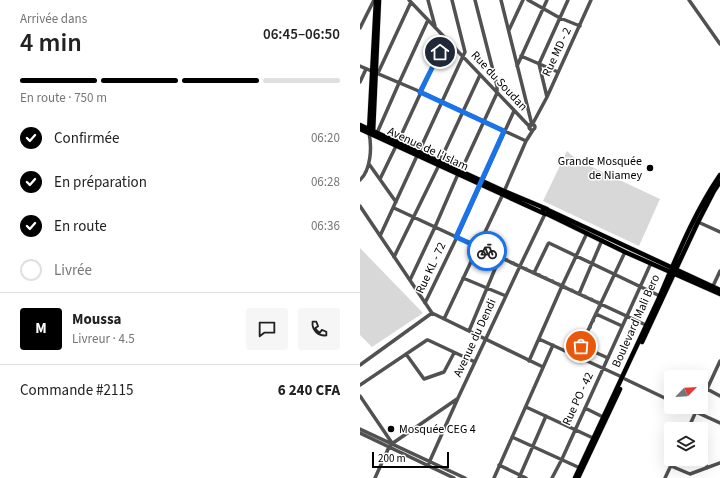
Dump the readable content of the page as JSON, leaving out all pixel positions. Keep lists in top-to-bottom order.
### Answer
{
  "streets": {
    "main road": ["Avenue de l'Islam", "Boulevard Mali Bero"],
    "street": [
      "Rue MD - 2",
      "Rue du Soudan",
      "Rue KL - 72",
      "Avenue du Dendi",
      "Rue PO - 42"
    ]
  },
  "crossings": [
    ["Rue MD - 2", "Rue du Soudan"],
    ["Rue MD - 2", "Avenue de l'Islam"],
    ["Rue du Soudan", "Rue KL - 72"],
    ["Avenue de l'Islam", "Rue KL - 72"],
    ["Avenue de l'Islam", "Boulevard Mali Bero"],
    ["Avenue de l'Islam", "Avenue du Dendi"],
    ["Avenue de l'Islam", "Rue PO - 42"]
  ],
  "places": ["Grande Mosquée de Niamey", "Mosquée CEG 4"],
  "scale_bar": "200 m",
  "north": "top right",
  "page": {
    "heading": ["4 min", "Arrivée dans", "06:45–06:50"],
    "panel": [
      "Moussa",
      "Livreur · 4.5",
      "Commande #2115",
      "6 240 CFA"
    ],
    "bar": "En route · 750 m",
    "list": [
      ["Confirmée", "06:20"],
      ["En préparation", "06:28"],
      ["En route", "06:36"],
      "Livrée"
    ],
    "round": "M",
    "scale": "200 m"
  }
}
